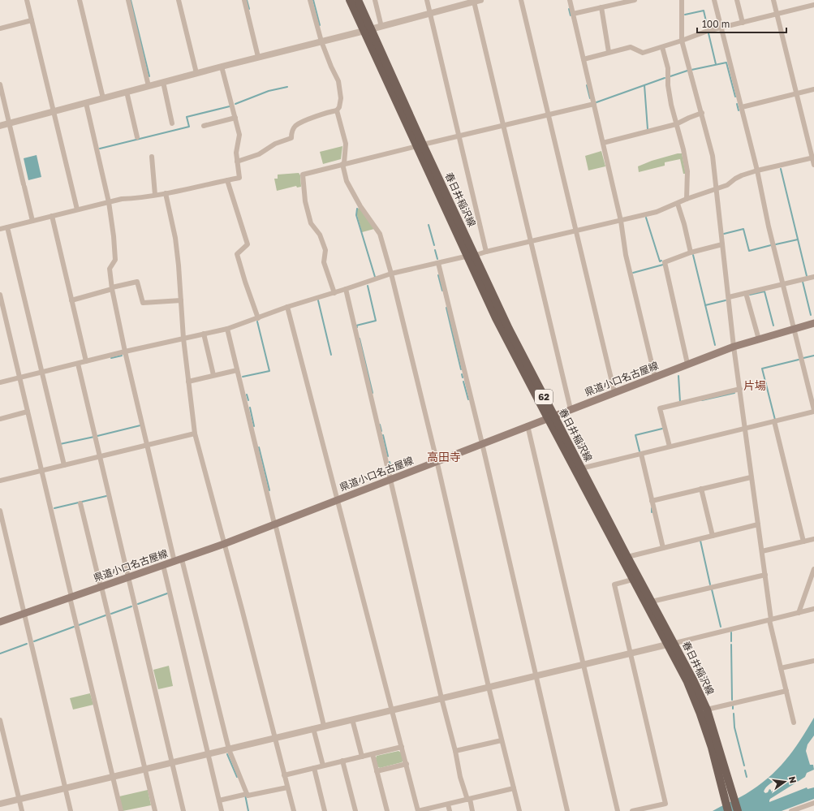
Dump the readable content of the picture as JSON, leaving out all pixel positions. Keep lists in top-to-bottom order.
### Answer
{
  "streets": {
    "main road": ["春日井稲沢線", "県道小口名古屋線", "62"]
  },
  "crossings": [
    ["春日井稲沢線", "県道小口名古屋線"]
  ],
  "districts": ["片場", "高田寺"],
  "scale_bar": "100 m",
  "north": "right"
}
